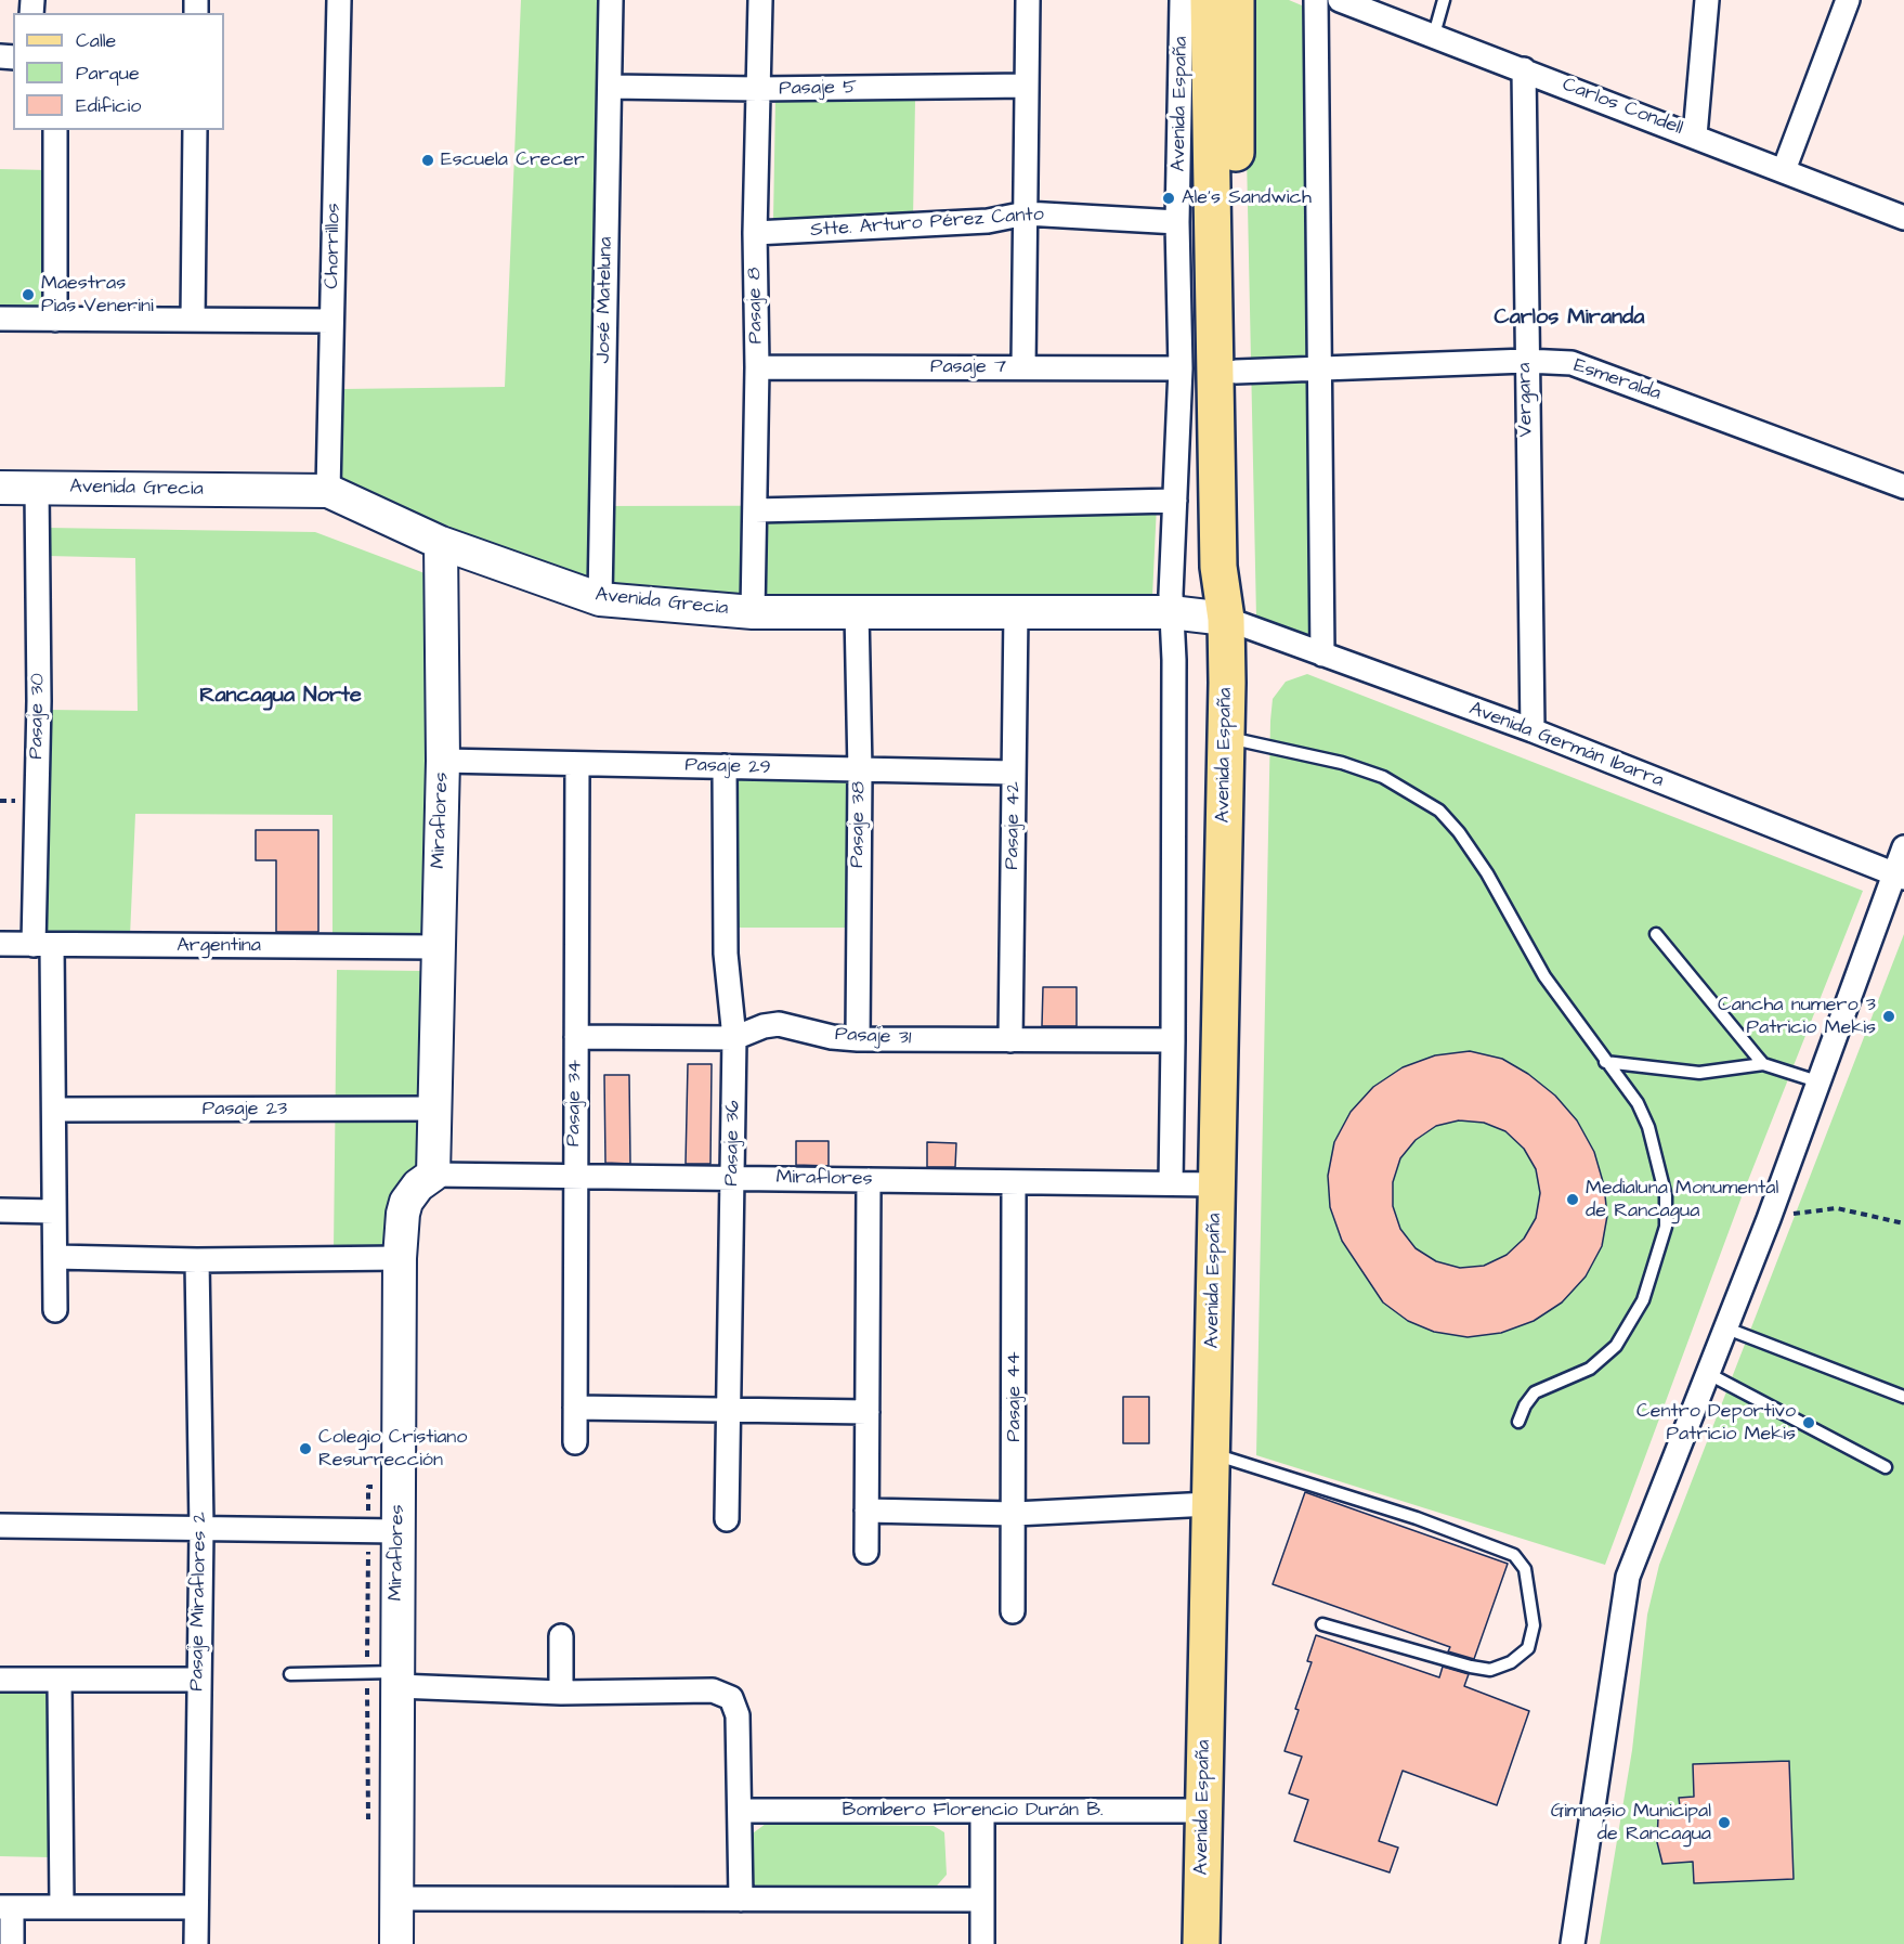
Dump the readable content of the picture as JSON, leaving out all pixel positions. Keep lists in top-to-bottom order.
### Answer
{
  "streets": {
    "main road": ["Avenida España"],
    "street": [
      "Pasaje 5",
      "Carlos Condell",
      "Stte. Arturo Pérez Canto",
      "Chorrillos",
      "José Mateluna",
      "Pasaje 8",
      "Pasaje 7",
      "Esmeralda",
      "Vergara",
      "Avenida Grecia",
      "Pasaje 30",
      "Avenida Germán Ibarra",
      "Pasaje 29",
      "Miraflores",
      "Pasaje 38",
      "Pasaje 42",
      "Argentina",
      "Pasaje 31",
      "Pasaje 34",
      "Pasaje 23",
      "Pasaje 36",
      "Pasaje 44",
      "Pasaje Miraflores 2",
      "Bombero Florencio Durán B."
    ]
  },
  "crossings": [
    ["Pasaje 5", "José Mateluna"],
    ["Pasaje 5", "Pasaje 8"],
    ["Avenida España", "Stte. Arturo Pérez Canto"],
    ["Avenida España", "Pasaje 7"],
    ["Avenida España", "Esmeralda"],
    ["Avenida España", "Avenida Grecia"],
    ["Avenida España", "Avenida Germán Ibarra"],
    ["Avenida España", "Miraflores"],
    ["Avenida España", "Pasaje 31"],
    ["Avenida España", "Bombero Florencio Durán B."],
    ["Carlos Condell", "Vergara"],
    ["Stte. Arturo Pérez Canto", "Pasaje 8"],
    ["Chorrillos", "Avenida Grecia"],
    ["José Mateluna", "Avenida Grecia"],
    ["Pasaje 8", "Pasaje 7"],
    ["Pasaje 8", "Avenida Grecia"],
    ["Esmeralda", "Vergara"],
    ["Vergara", "Avenida Germán Ibarra"],
    ["Avenida Grecia", "Pasaje 30"],
    ["Avenida Grecia", "Avenida Germán Ibarra"],
    ["Avenida Grecia", "Miraflores"],
    ["Avenida Grecia", "Pasaje 38"],
    ["Avenida Grecia", "Pasaje 42"],
    ["Pasaje 30", "Argentina"],
    ["Pasaje 30", "Pasaje 23"],
    ["Pasaje 29", "Miraflores"],
    ["Pasaje 29", "Pasaje 38"],
    ["Pasaje 29", "Pasaje 42"],
    ["Pasaje 29", "Pasaje 34"],
    ["Pasaje 29", "Pasaje 36"],
    ["Miraflores", "Argentina"],
    ["Miraflores", "Pasaje 34"],
    ["Miraflores", "Pasaje 23"],
    ["Miraflores", "Pasaje 36"],
    ["Miraflores", "Pasaje 44"],
    ["Pasaje 38", "Pasaje 31"],
    ["Pasaje 42", "Pasaje 31"],
    ["Pasaje 31", "Pasaje 34"],
    ["Pasaje 31", "Pasaje 36"]
  ],
  "districts": ["Carlos Miranda", "Rancagua Norte"],
  "places": [
    "Escuela Crecer",
    "Ale's Sandwich",
    "Maestras Pias Venerini",
    "Cancha numero 3 Patricio Mekis",
    "Medialuna Monumental de Rancagua",
    "Centro Deportivo Patricio Mekis",
    "Colegio Cristiano Resurrección",
    "Gimnasio Municipal de Rancagua"
  ],
  "legend": ["Calle", "Parque", "Edificio"]
}
